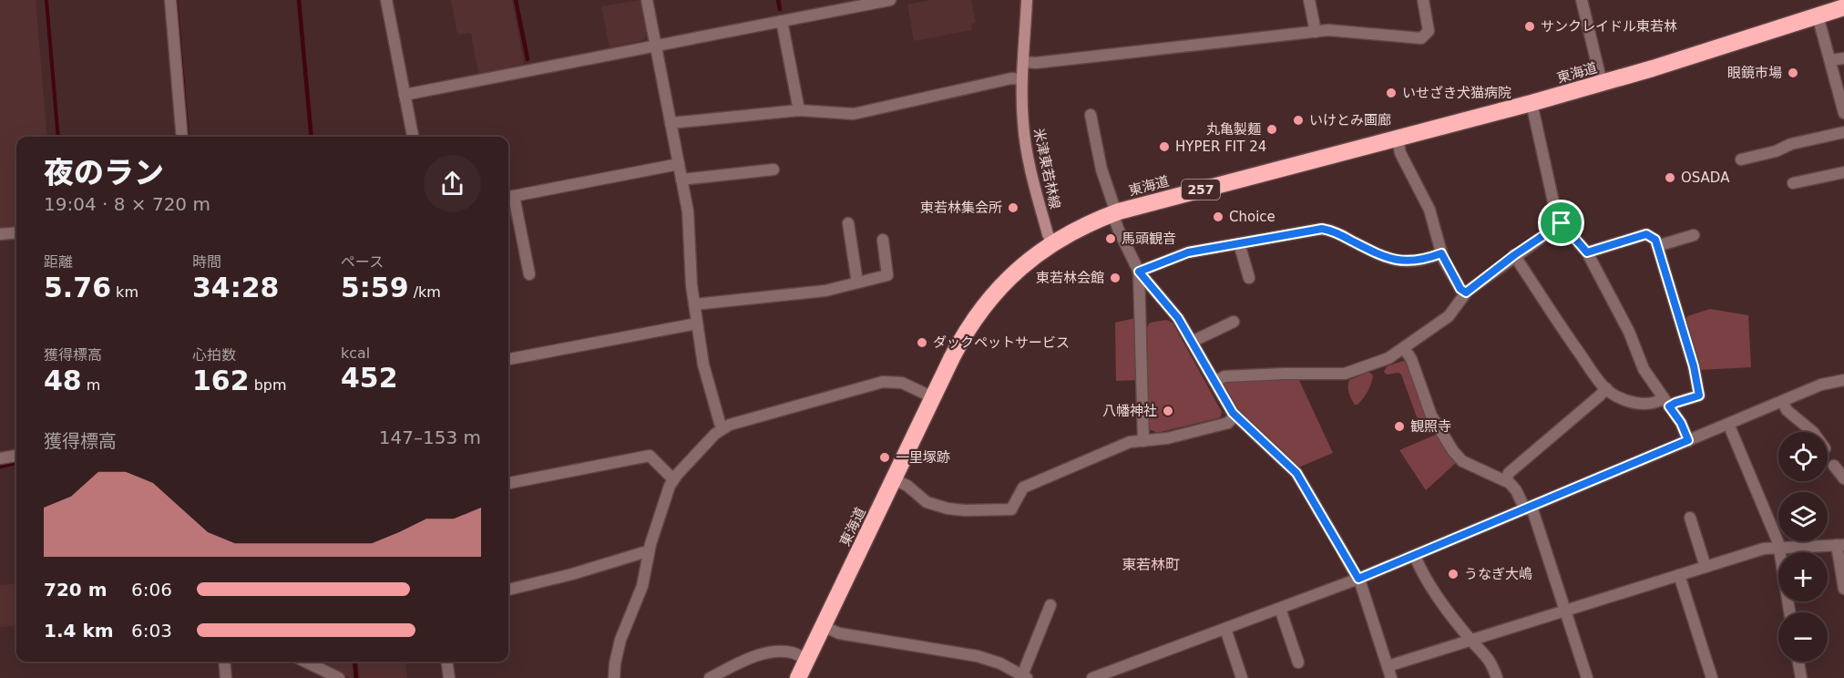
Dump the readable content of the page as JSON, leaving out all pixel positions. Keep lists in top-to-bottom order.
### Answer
{
  "streets": {
    "highway": ["東海道", "257"],
    "main road": ["米津東若林線"]
  },
  "crossings": [
    ["東海道", "米津東若林線"]
  ],
  "districts": ["東若林町"],
  "places": [
    "サンクレイドル東若林",
    "眼鏡市場",
    "いせざき犬猫病院",
    "いけとみ画廊",
    "丸亀製麺",
    "HYPER FIT 24",
    "OSADA",
    "東若林集会所",
    "Choice",
    "馬頭観音",
    "東若林会館",
    "ダックペットサービス",
    "八幡神社",
    "観照寺",
    "一里塚跡",
    "うなぎ大嶋"
  ],
  "page": {
    "heading": ["夜のラン", "19:04 · 8 × 720 m"],
    "stats": [
      ["距離", "5.76 km"],
      ["時間", "34:28"],
      ["ペース", "5:59 /km"],
      ["獲得標高", "48 m"],
      ["心拍数", "162 bpm"],
      ["kcal", "452"]
    ],
    "chart": ["獲得標高", "147–153 m"],
    "map_buttons": ["+", "−"],
    "list": [
      {
        "name": "720 m",
        "note": "6:06"
      },
      {
        "name": "1.4 km",
        "note": "6:03"
      }
    ]
  }
}
